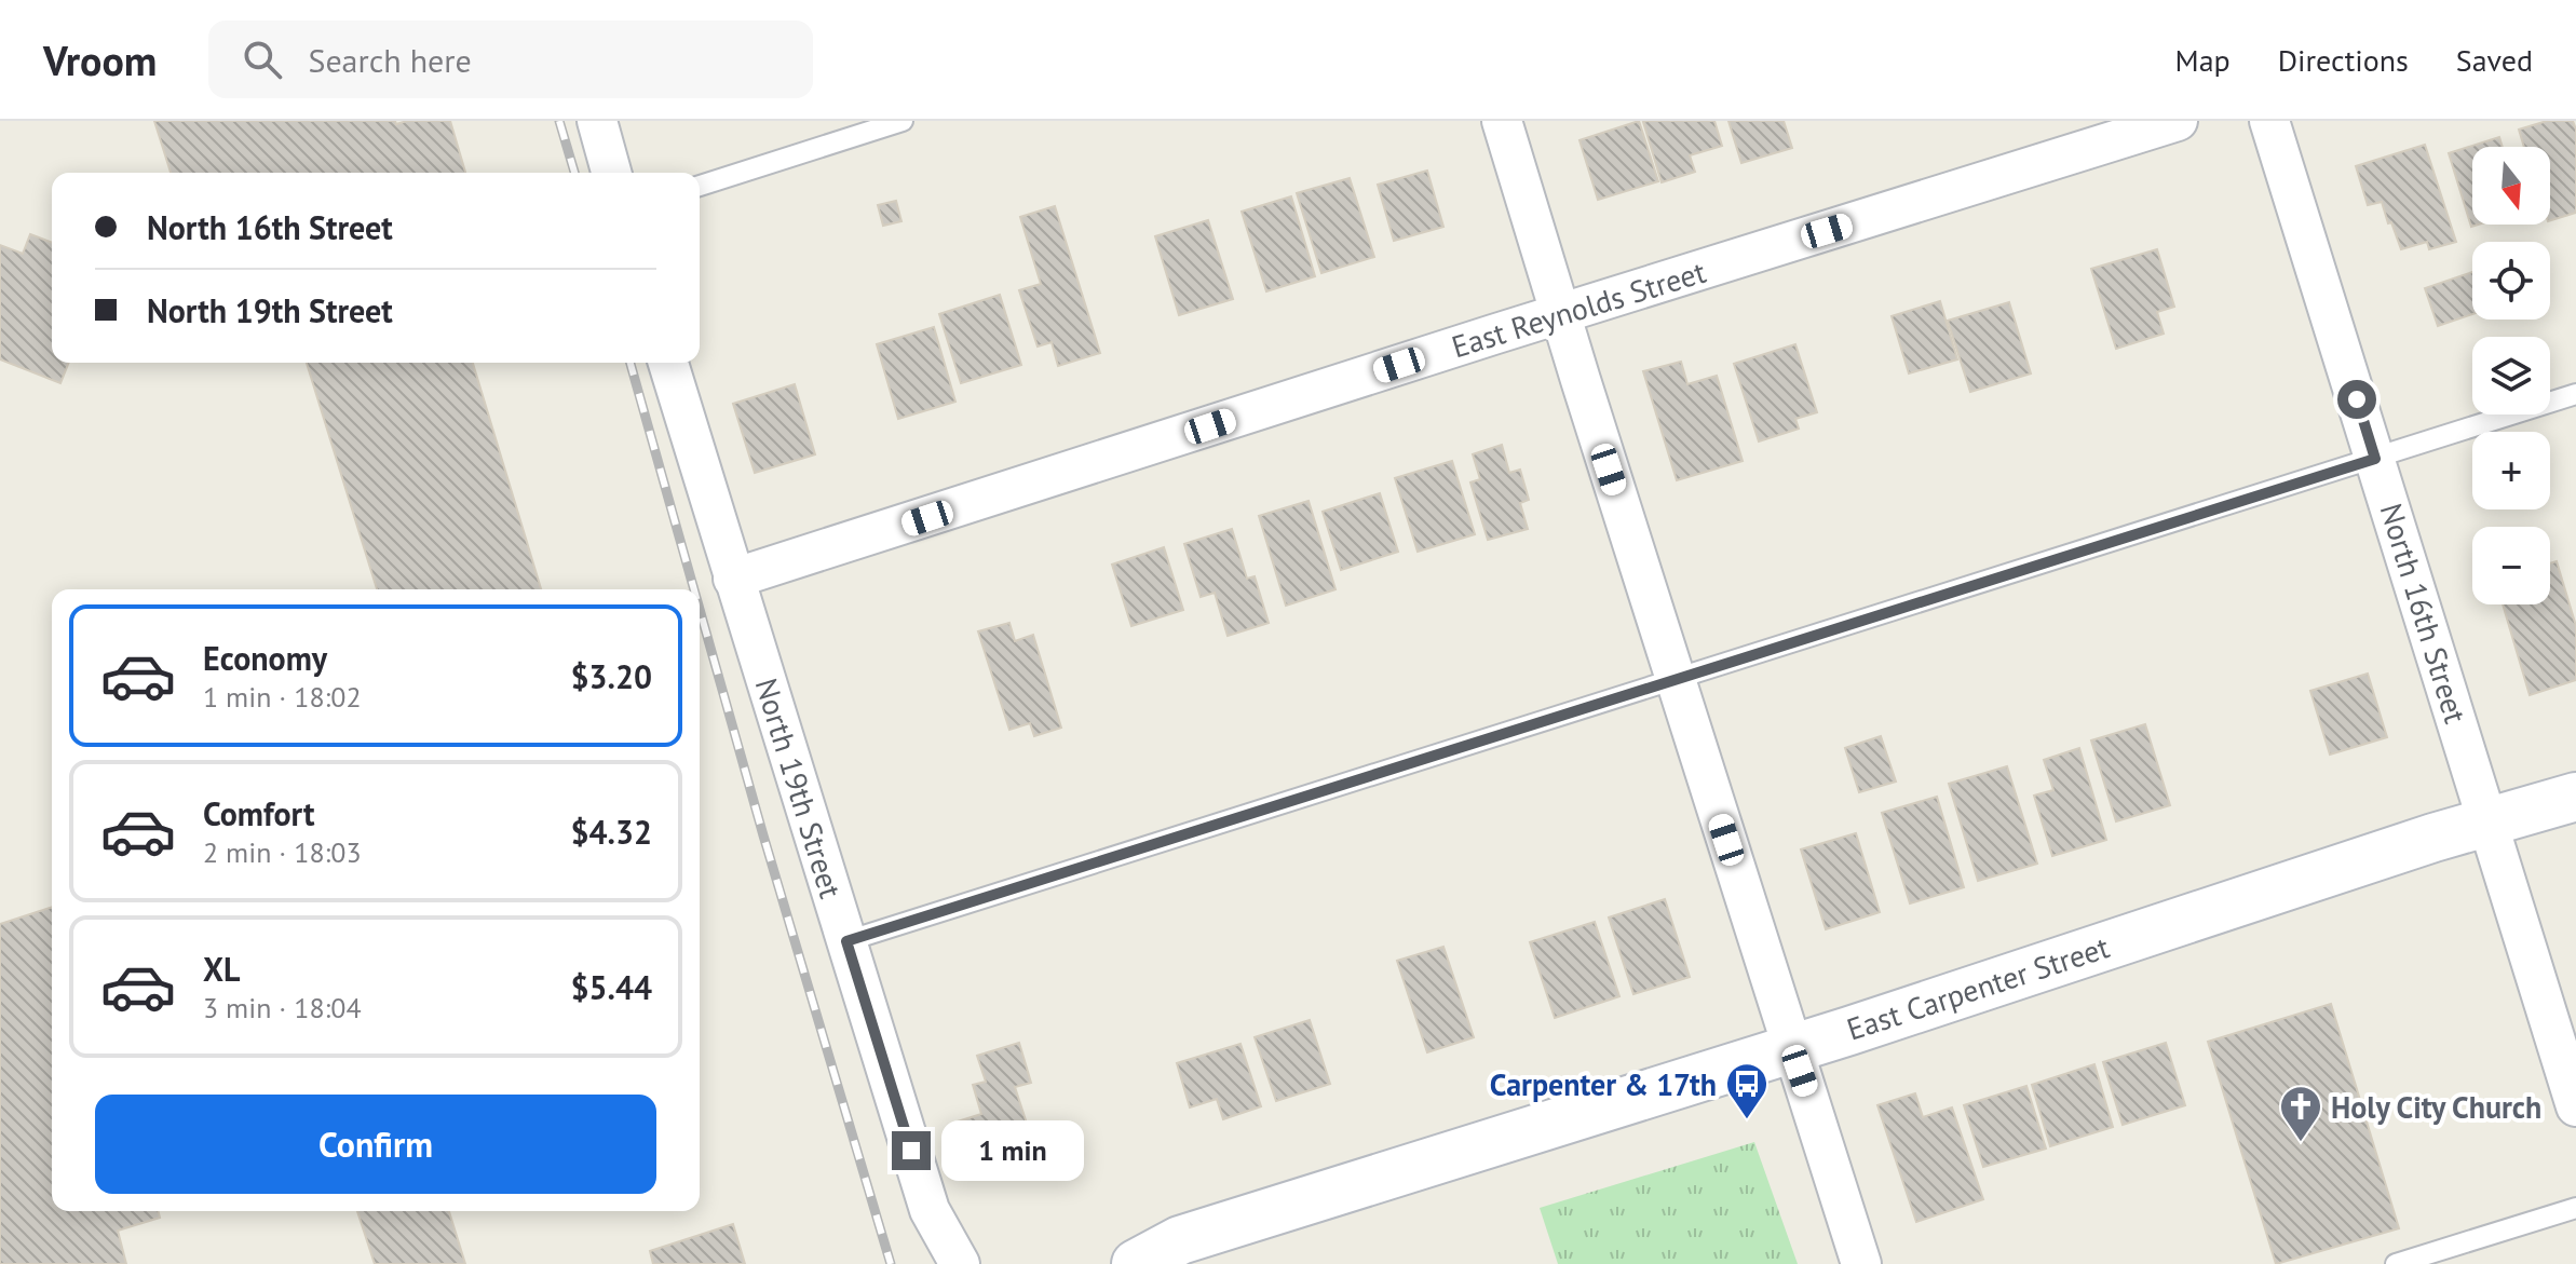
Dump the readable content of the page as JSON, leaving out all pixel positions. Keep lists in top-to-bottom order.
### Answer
{
  "streets": {
    "street": [
      "East Reynolds Street",
      "North 16th Street",
      "North 19th Street",
      "East Carpenter Street"
    ]
  },
  "crossings": [
    ["East Reynolds Street", "North 19th Street"],
    ["North 16th Street", "East Carpenter Street"]
  ],
  "places": {
    "bus stop": ["Carpenter & 17th"],
    "church": ["Holy City Church"]
  },
  "north": "bottom",
  "page": {
    "header": "Vroom",
    "search": "Search here",
    "nav": ["Map", "Directions", "Saved"],
    "map_buttons": ["+", "−"],
    "banner": ["North 16th Street", "North 19th Street"],
    "list": [
      {
        "name": "Economy",
        "note": "1 min · 18:02",
        "value": "$3.20"
      },
      {
        "name": "Comfort",
        "note": "2 min · 18:03",
        "value": "$4.32"
      },
      {
        "name": "XL",
        "note": "3 min · 18:04",
        "value": "$5.44"
      }
    ],
    "buttons": "Confirm",
    "bubble": "1 min"
  }
}
